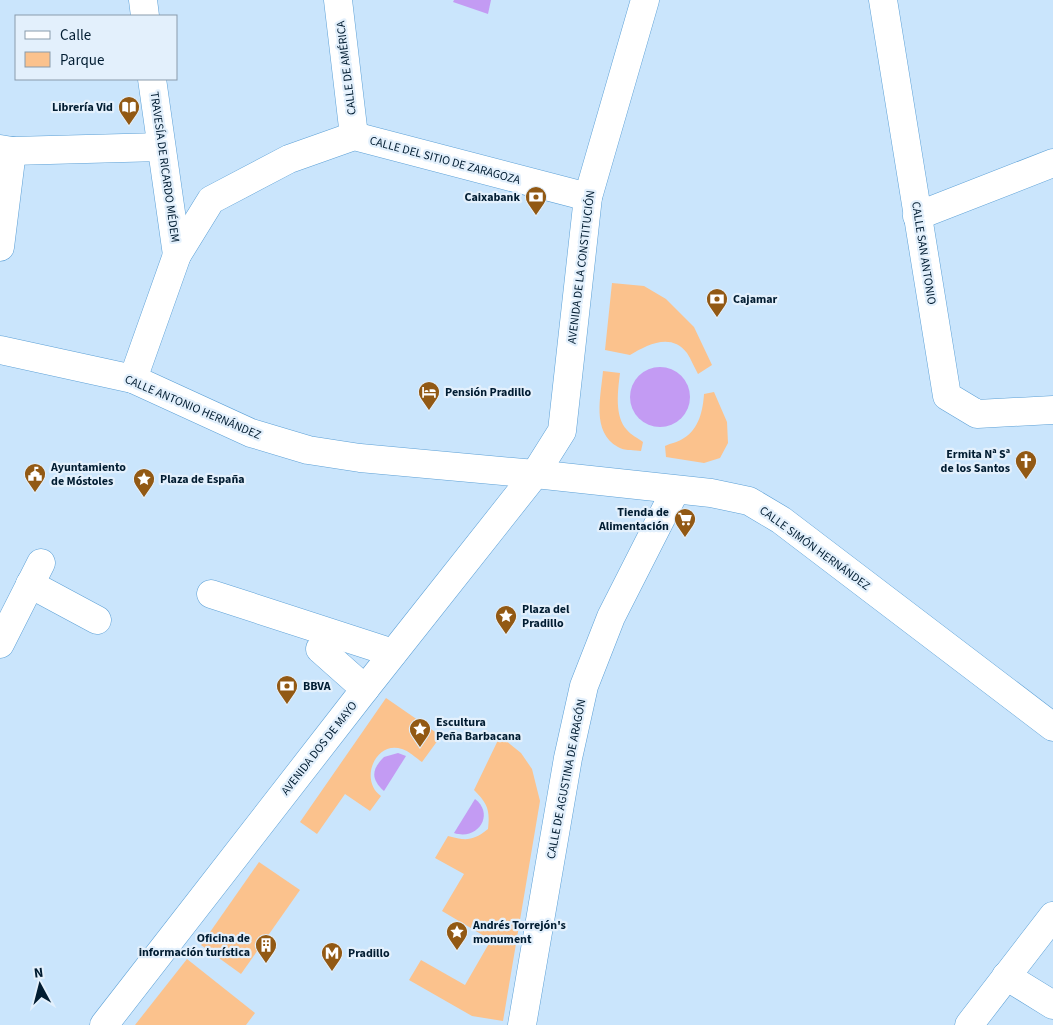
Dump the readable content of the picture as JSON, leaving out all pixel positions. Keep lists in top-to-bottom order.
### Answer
{
  "streets": {
    "street": [
      "CALLE DE AMÉRICA",
      "CALLE DEL SITIO DE ZARAGOZA",
      "TRAVESÍA DE RICARDO MÉDEM",
      "CALLE SAN ANTONIO",
      "AVENIDA DE LA CONSTITUCIÓN",
      "CALLE ANTONIO HERNÁNDEZ",
      "CALLE SIMÓN HERNÁNDEZ",
      "AVENIDA DOS DE MAYO",
      "CALLE DE AGUSTINA DE ARAGÓN"
    ]
  },
  "crossings": [
    ["CALLE DE AMÉRICA", "CALLE DEL SITIO DE ZARAGOZA"],
    ["CALLE DEL SITIO DE ZARAGOZA", "TRAVESÍA DE RICARDO MÉDEM"],
    ["CALLE DEL SITIO DE ZARAGOZA", "AVENIDA DE LA CONSTITUCIÓN"],
    ["CALLE DEL SITIO DE ZARAGOZA", "CALLE ANTONIO HERNÁNDEZ"],
    ["AVENIDA DE LA CONSTITUCIÓN", "CALLE ANTONIO HERNÁNDEZ"],
    ["AVENIDA DE LA CONSTITUCIÓN", "CALLE SIMÓN HERNÁNDEZ"],
    ["AVENIDA DE LA CONSTITUCIÓN", "AVENIDA DOS DE MAYO"],
    ["CALLE ANTONIO HERNÁNDEZ", "CALLE SIMÓN HERNÁNDEZ"],
    ["CALLE ANTONIO HERNÁNDEZ", "AVENIDA DOS DE MAYO"],
    ["CALLE SIMÓN HERNÁNDEZ", "AVENIDA DOS DE MAYO"],
    ["CALLE SIMÓN HERNÁNDEZ", "CALLE DE AGUSTINA DE ARAGÓN"]
  ],
  "places": {
    "library": ["Librería Vid"],
    "bank": ["Caixabank", "Cajamar", "BBVA"],
    "hotel": ["Pensión Pradillo"],
    "church": ["Ermita Nª Sª de los Santos"],
    "public building": ["Ayuntamiento de Móstoles"],
    "place": [
      "Plaza de España",
      "Plaza del Pradillo",
      "Escultura Peña Barbacana",
      "Andrés Torrejón's monument"
    ],
    "supermarket": ["Tienda de Alimentación"],
    "building": ["Oficina de información turística"],
    "metro station": ["Pradillo"]
  },
  "legend": ["Calle", "Parque"],
  "north": "top"
}
